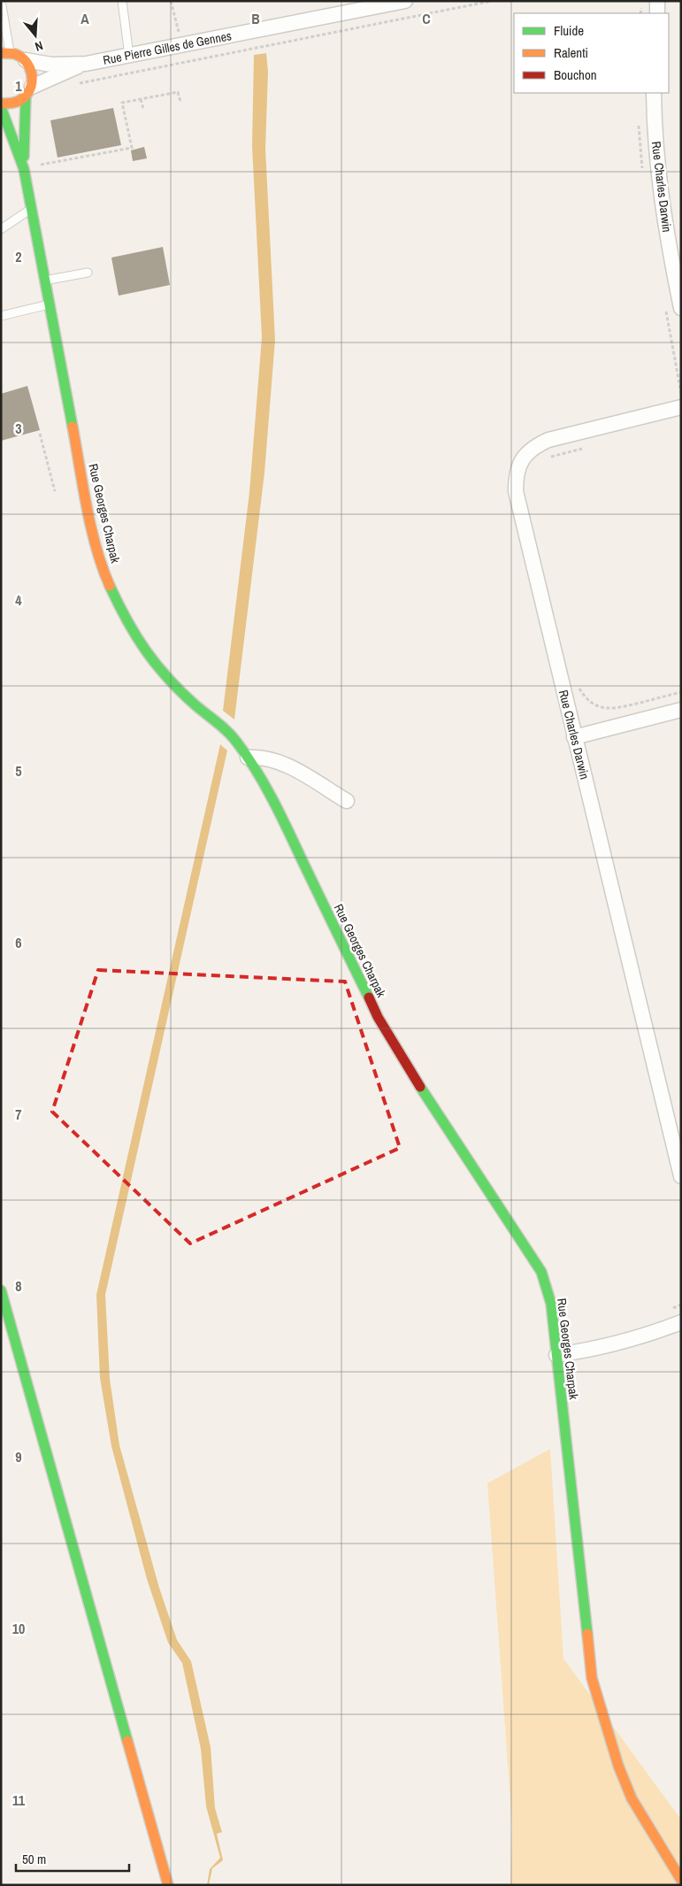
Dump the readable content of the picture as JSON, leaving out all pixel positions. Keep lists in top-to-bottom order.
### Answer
{
  "streets": {
    "street": ["Rue Pierre Gilles de Gennes", "Rue Charles Darwin", "Rue Georges Charpak"]
  },
  "crossings": [
    ["Rue Pierre Gilles de Gennes", "Rue Georges Charpak"]
  ],
  "legend": ["Fluide", "Ralenti", "Bouchon"],
  "scale_bar": "50 m",
  "north": "bottom",
  "grid": {
    "columns": ["A", "B", "C"],
    "rows": [
      "1",
      "2",
      "3",
      "4",
      "5",
      "6",
      "7",
      "8",
      "9",
      "10",
      "11"
    ]
  }
}
